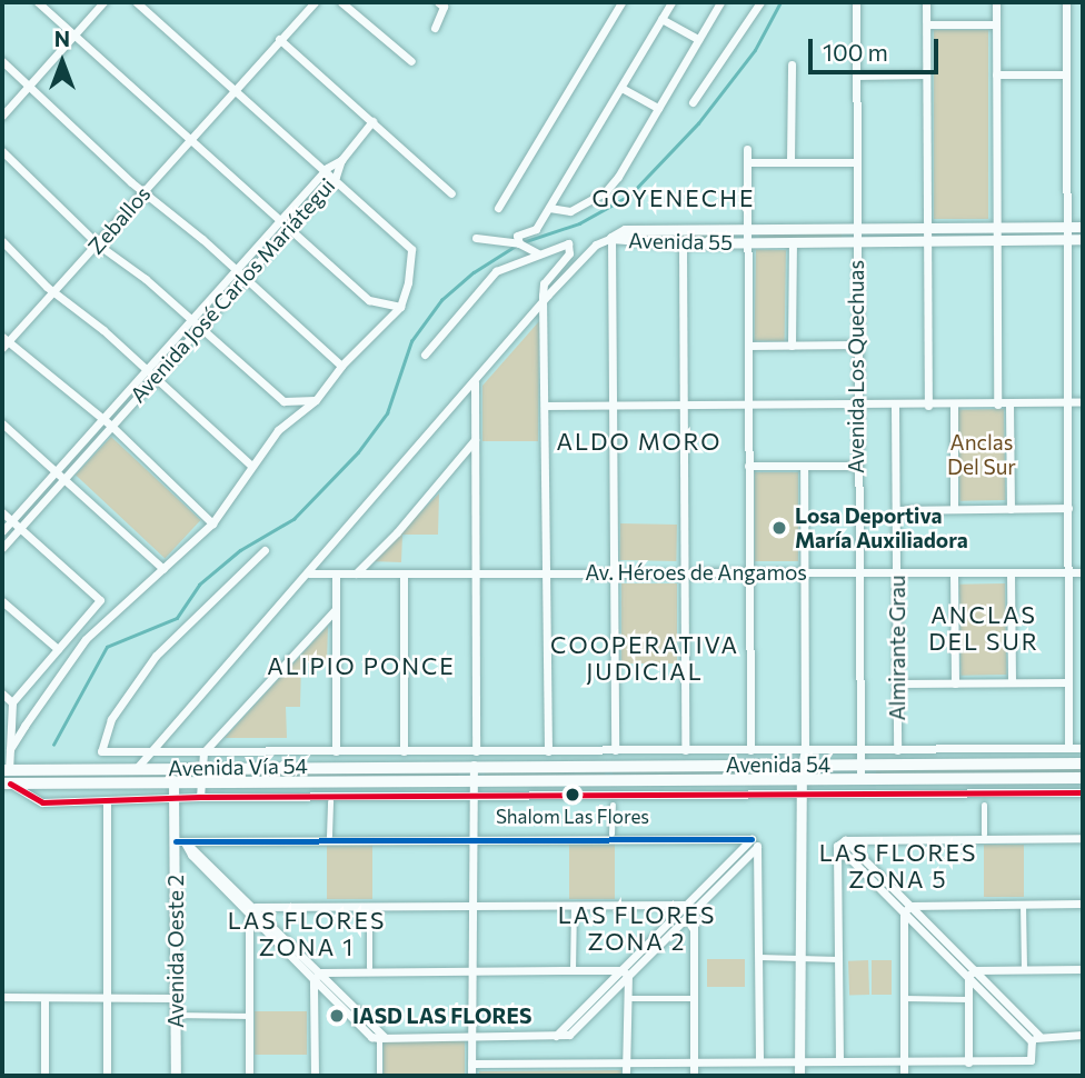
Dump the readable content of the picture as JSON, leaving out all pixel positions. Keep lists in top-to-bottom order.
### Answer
{
  "streets": {
    "main road": ["Avenida 54", "Avenida Vía 54"],
    "street": [
      "Zeballos",
      "Avenida 55",
      "Avenida José Carlos Mariátegui",
      "Avenida Los Quechuas",
      "Av. Héroes de Angamos",
      "Almirante Grau",
      "Avenida Oeste 2"
    ]
  },
  "crossings": [
    ["Avenida 55", "Avenida Los Quechuas"],
    ["Avenida Los Quechuas", "Av. Héroes de Angamos"],
    ["Avenida Los Quechuas", "Avenida 54"],
    ["Avenida Los Quechuas", "Avenida Vía 54"],
    ["Av. Héroes de Angamos", "Almirante Grau"],
    ["Avenida 54", "Avenida Vía 54"],
    ["Avenida Vía 54", "Avenida Oeste 2"]
  ],
  "districts": [
    "GOYENECHE",
    "ALDO MORO",
    "ANCLAS DEL SUR",
    "COOPERATIVA JUDICIAL",
    "ALIPIO PONCE",
    "LAS FLORES ZONA 5",
    "LAS FLORES ZONA 2",
    "LAS FLORES ZONA 1"
  ],
  "parks": ["Anclas Del Sur"],
  "places": ["Losa Deportiva María Auxiliadora", "Shalom Las Flores", "IASD LAS FLORES"],
  "scale_bar": "100 m",
  "north": "top"
}
